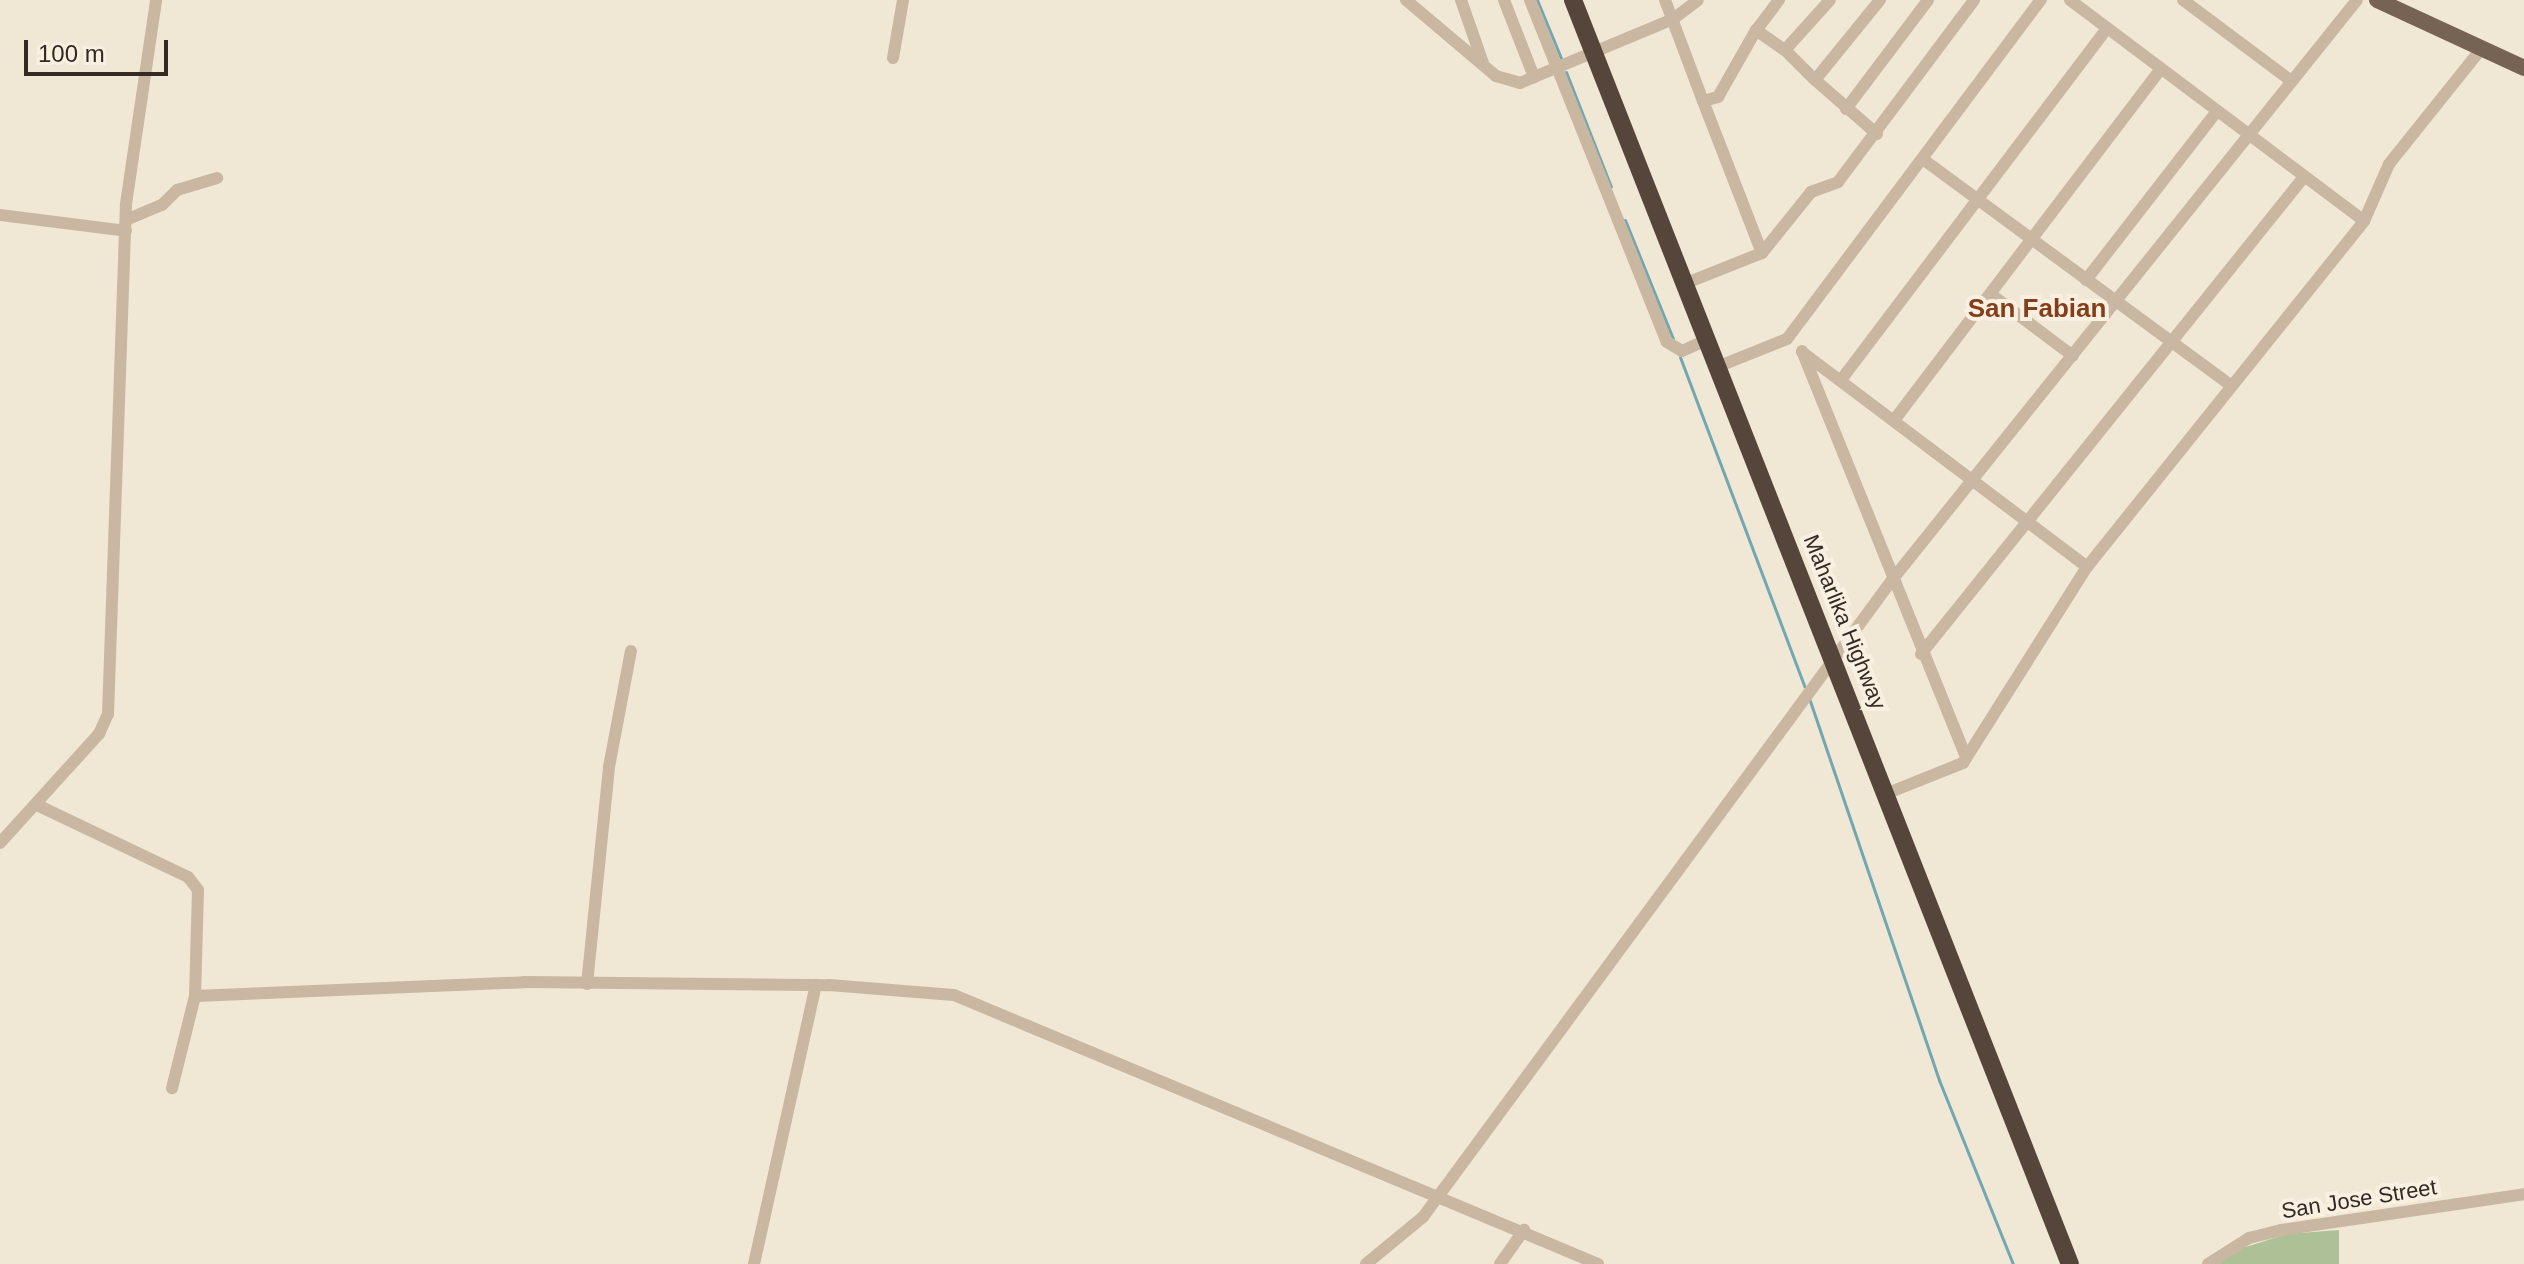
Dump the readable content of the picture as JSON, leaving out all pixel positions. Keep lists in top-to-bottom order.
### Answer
{
  "streets": {
    "highway": ["Maharlika Highway"],
    "street": ["San Jose Street"]
  },
  "districts": ["San Fabian"],
  "scale_bar": "100 m"
}
